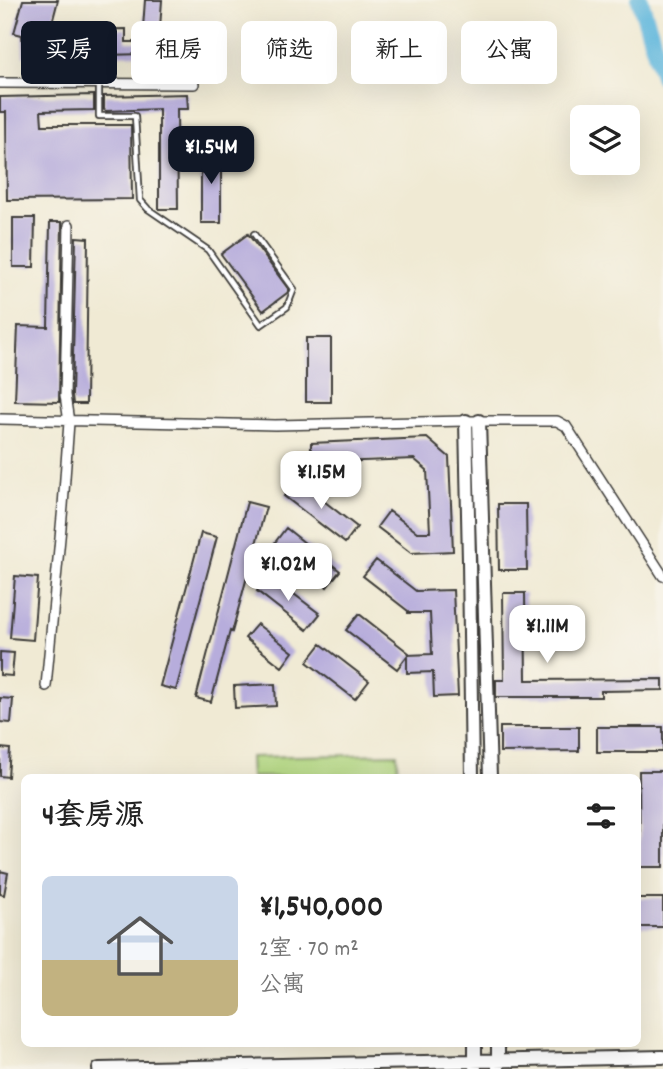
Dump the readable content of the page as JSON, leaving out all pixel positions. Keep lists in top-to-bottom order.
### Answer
{
  "page": {
    "chip": [
      "买房",
      "租房",
      "筛选",
      "新上",
      "公寓"
    ],
    "price": [
      "¥1.54M",
      "¥1.15M",
      "¥1.02M",
      "¥1.11M"
    ],
    "heading": "4套房源",
    "list": [
      {
        "name": "¥1,540,000",
        "note": "2室 · 70 m² · 公寓"
      }
    ]
  }
}
